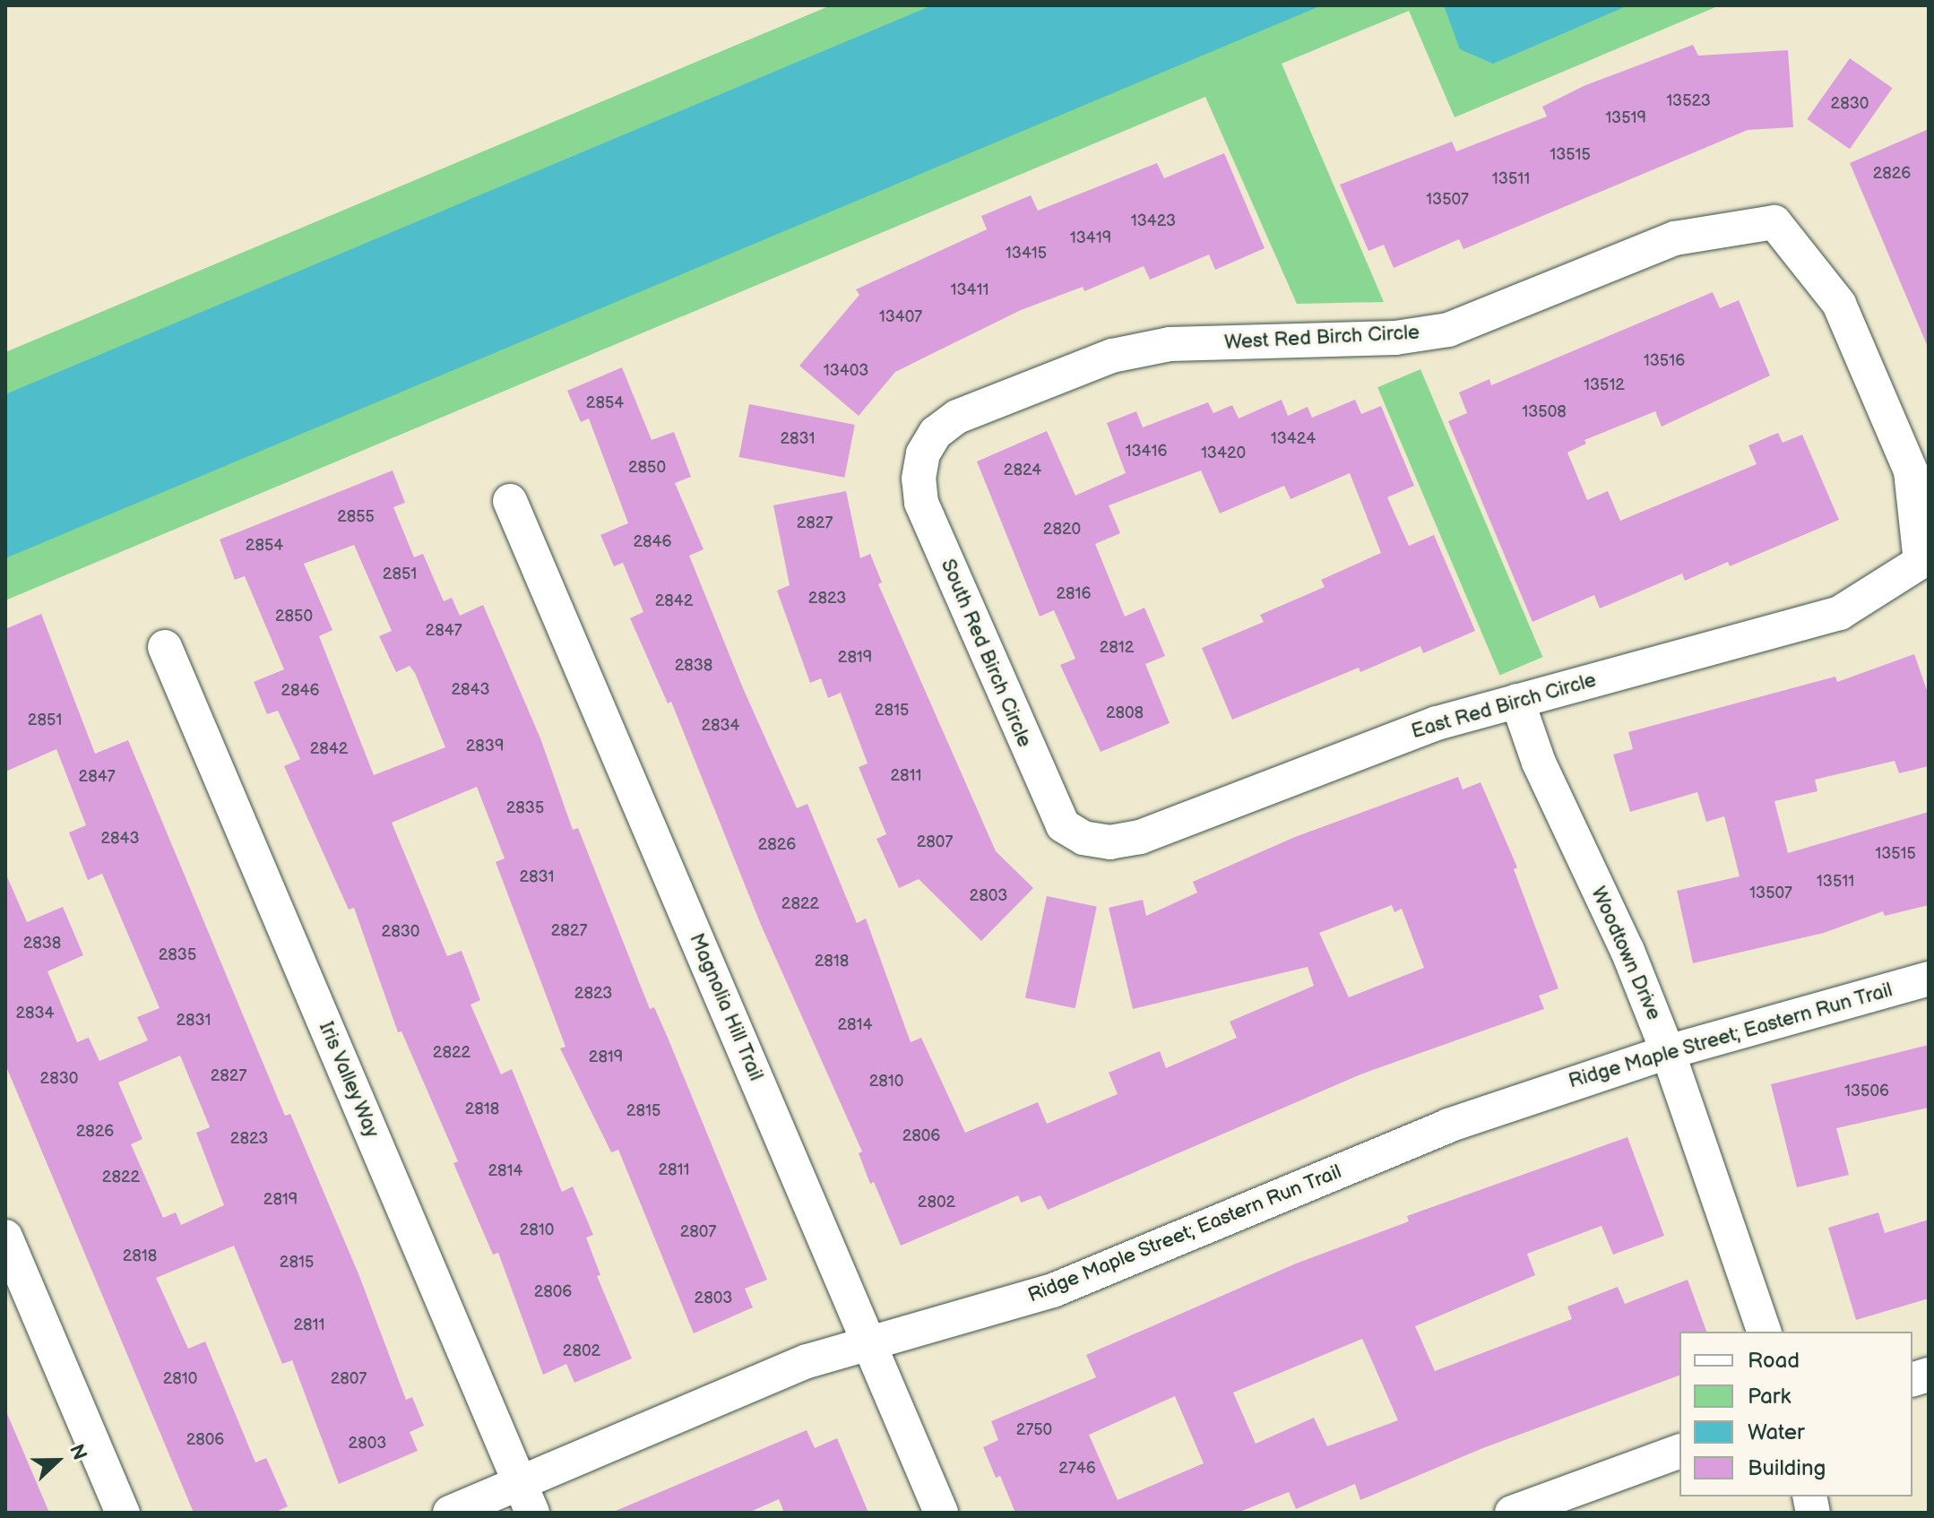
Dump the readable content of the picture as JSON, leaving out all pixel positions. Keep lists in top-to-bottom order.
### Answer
{
  "streets": {
    "street": [
      "West Red Birch Circle",
      "South Red Birch Circle",
      "East Red Birch Circle",
      "Woodtown Drive",
      "Magnolia Hill Trail",
      "Ridge Maple Street; Eastern Run Trail",
      "Iris Valley Way"
    ]
  },
  "crossings": [
    ["West Red Birch Circle", "South Red Birch Circle"],
    ["West Red Birch Circle", "East Red Birch Circle"],
    ["South Red Birch Circle", "East Red Birch Circle"],
    ["East Red Birch Circle", "Woodtown Drive"],
    ["Woodtown Drive", "Ridge Maple Street; Eastern Run Trail"],
    ["Magnolia Hill Trail", "Ridge Maple Street; Eastern Run Trail"],
    ["Ridge Maple Street; Eastern Run Trail", "Iris Valley Way"]
  ],
  "house_numbers": [
    "13523",
    "2830",
    "13519",
    "13515",
    "2826",
    "13511",
    "13507",
    "13423",
    "13419",
    "13415",
    "13411",
    "13407",
    "13516",
    "13403",
    "13512",
    "2854",
    "13508",
    "2831",
    "13424",
    "13416",
    "13420",
    "2850",
    "2824",
    "2855",
    "2827",
    "2820",
    "2846",
    "2854",
    "2851",
    "2816",
    "2823",
    "2842",
    "2850",
    "2847",
    "2812",
    "2819",
    "2838",
    "2843",
    "2846",
    "2815",
    "2808",
    "2851",
    "2834",
    "2839",
    "2842",
    "2811",
    "2847",
    "2835",
    "2843",
    "2807",
    "2826",
    "13515",
    "2831",
    "13511",
    "13507",
    "2803",
    "2822",
    "2827",
    "2830",
    "2838",
    "2835",
    "2818",
    "2823",
    "2834",
    "2831",
    "2814",
    "2822",
    "2819",
    "2827",
    "2830",
    "2810",
    "13506",
    "2818",
    "2815",
    "2826",
    "2806",
    "2823",
    "2811",
    "2814",
    "2822",
    "2819",
    "2802",
    "2810",
    "2807",
    "2818",
    "2815",
    "2806",
    "2803",
    "2811",
    "2802",
    "2810",
    "2807",
    "2750",
    "2806",
    "2803",
    "2746"
  ],
  "legend": [
    "Road",
    "Park",
    "Water",
    "Building"
  ],
  "north": "right"
}
